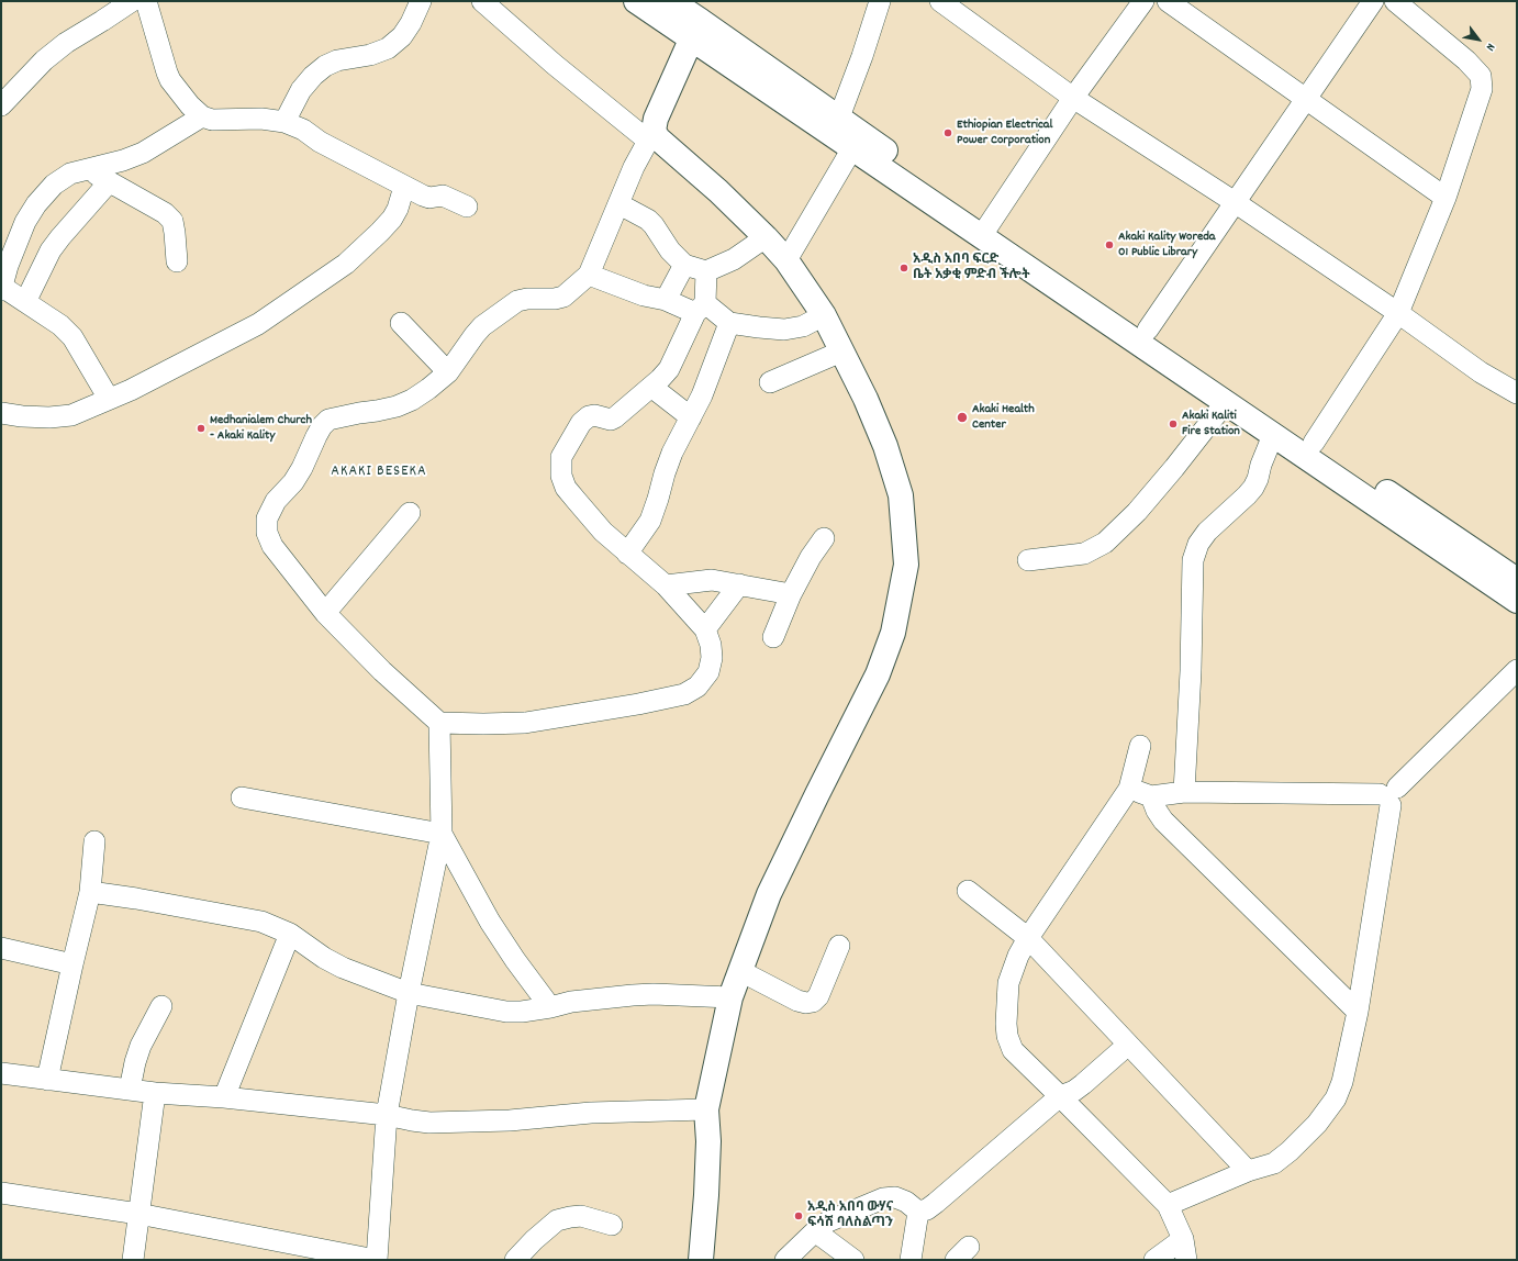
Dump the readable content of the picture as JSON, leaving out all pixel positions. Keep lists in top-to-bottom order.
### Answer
{
  "districts": ["AKAKI BESEKA"],
  "places": [
    "Ethiopian Electrical Power Corporation",
    "Akaki Kality Woreda 01 Public Library",
    "አዲስ አበባ ፍርድ ቤት አቃቂ ምድብ ችሎት",
    "Akaki Health Center",
    "Akaki Kaliti Fire Station",
    "Medhanialem Church - Akaki Kality",
    "አዲስ አበባ ውሃና ፍሳሽ ባለስልጣን"
  ],
  "north": "bottom right"
}
